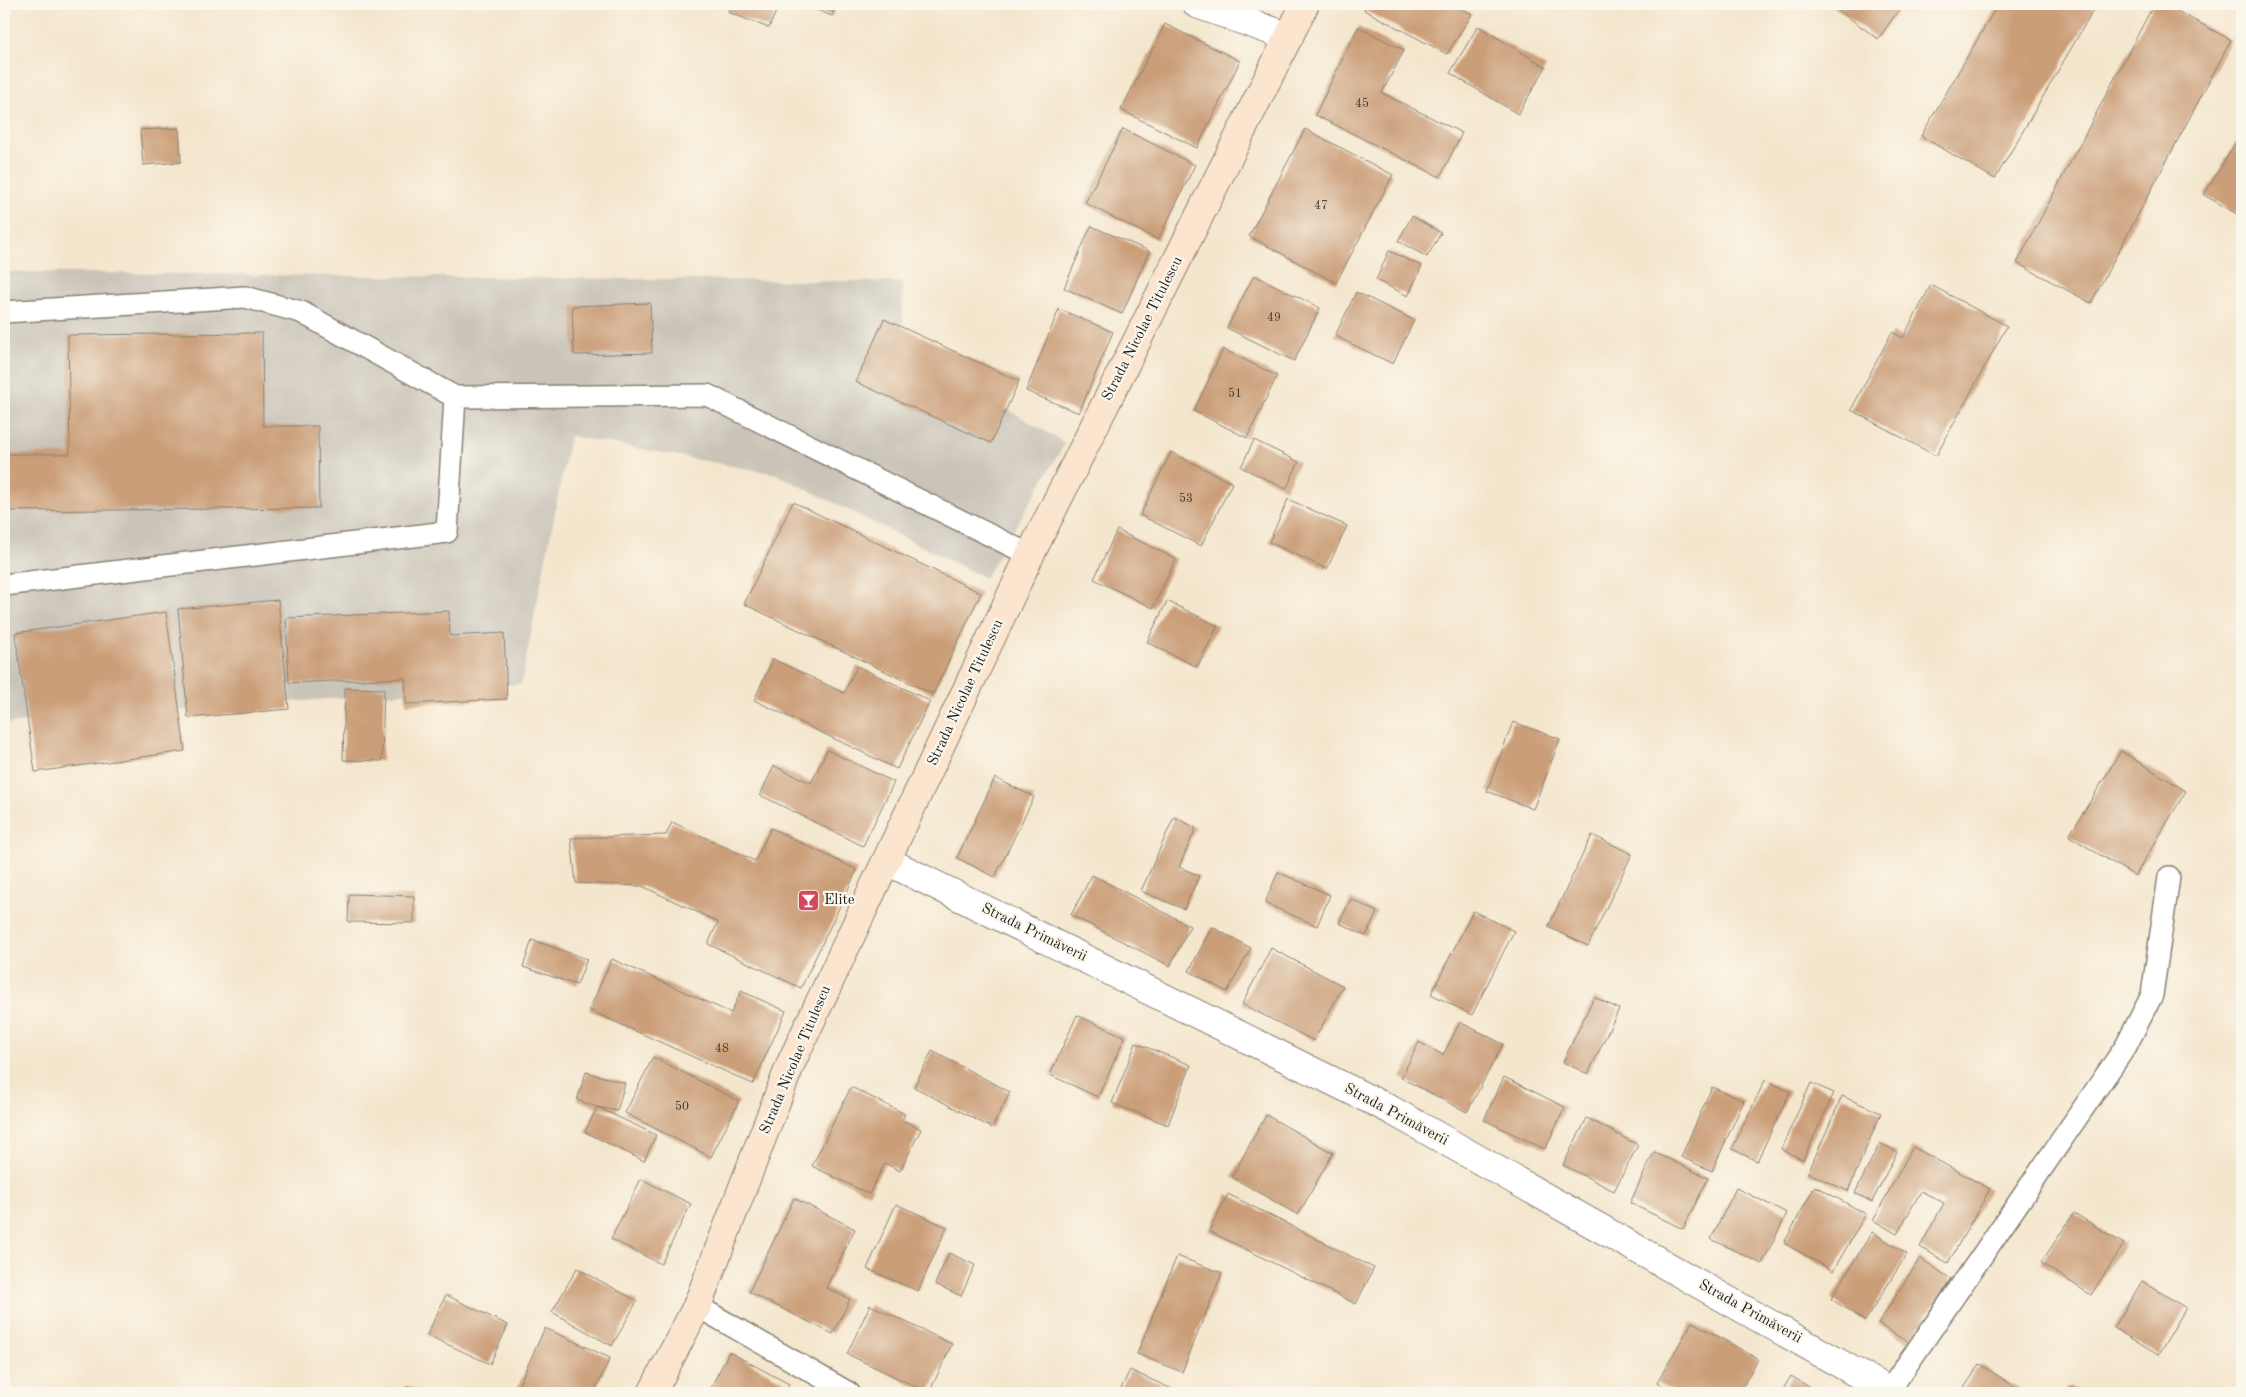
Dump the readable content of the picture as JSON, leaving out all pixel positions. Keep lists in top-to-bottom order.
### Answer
{
  "streets": {
    "street": ["Strada Nicolae Titulescu", "Strada Primăverii"]
  },
  "crossings": [
    ["Strada Nicolae Titulescu", "Strada Primăverii"]
  ],
  "places": {
    "bar": ["Elite"]
  },
  "house_numbers": [
    "45",
    "47",
    "49",
    "51",
    "53",
    "48",
    "50"
  ]
}
